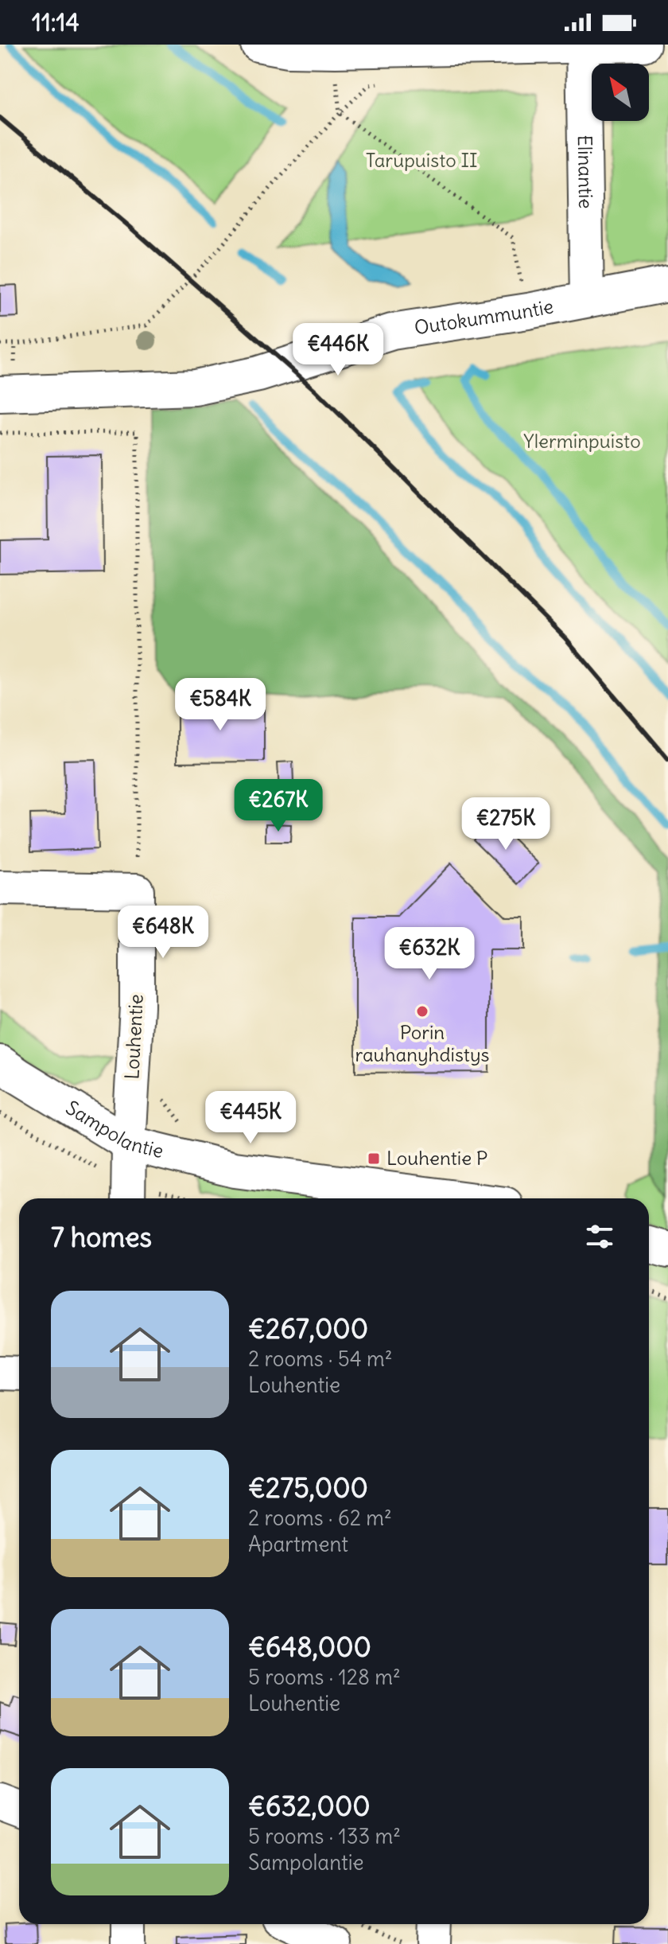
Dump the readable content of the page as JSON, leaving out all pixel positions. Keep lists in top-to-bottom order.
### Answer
{
  "streets": {
    "main road": ["Outokummuntie", "Sampolantie"],
    "street": ["Elinantie", "Louhentie"]
  },
  "crossings": [
    ["Elinantie", "Outokummuntie"],
    ["Louhentie", "Sampolantie"]
  ],
  "parks": ["Tarupuisto II", "Ylerminpuisto"],
  "places": {
    "other": ["Porin rauhanyhdistys"],
    "transit": ["Louhentie P"]
  },
  "north": "top left",
  "page": {
    "status": "11:14",
    "price": [
      "€446K",
      "€584K",
      "€267K",
      "€275K",
      "€648K",
      "€632K",
      "€445K"
    ],
    "heading": "7 homes",
    "list": [
      {
        "name": "€267,000",
        "note": "2 rooms · 54 m² · Louhentie"
      },
      {
        "name": "€275,000",
        "note": "2 rooms · 62 m² · Apartment"
      },
      {
        "name": "€648,000",
        "note": "5 rooms · 128 m² · Louhentie"
      },
      {
        "name": "€632,000",
        "note": "5 rooms · 133 m² · Sampolantie"
      }
    ]
  }
}
